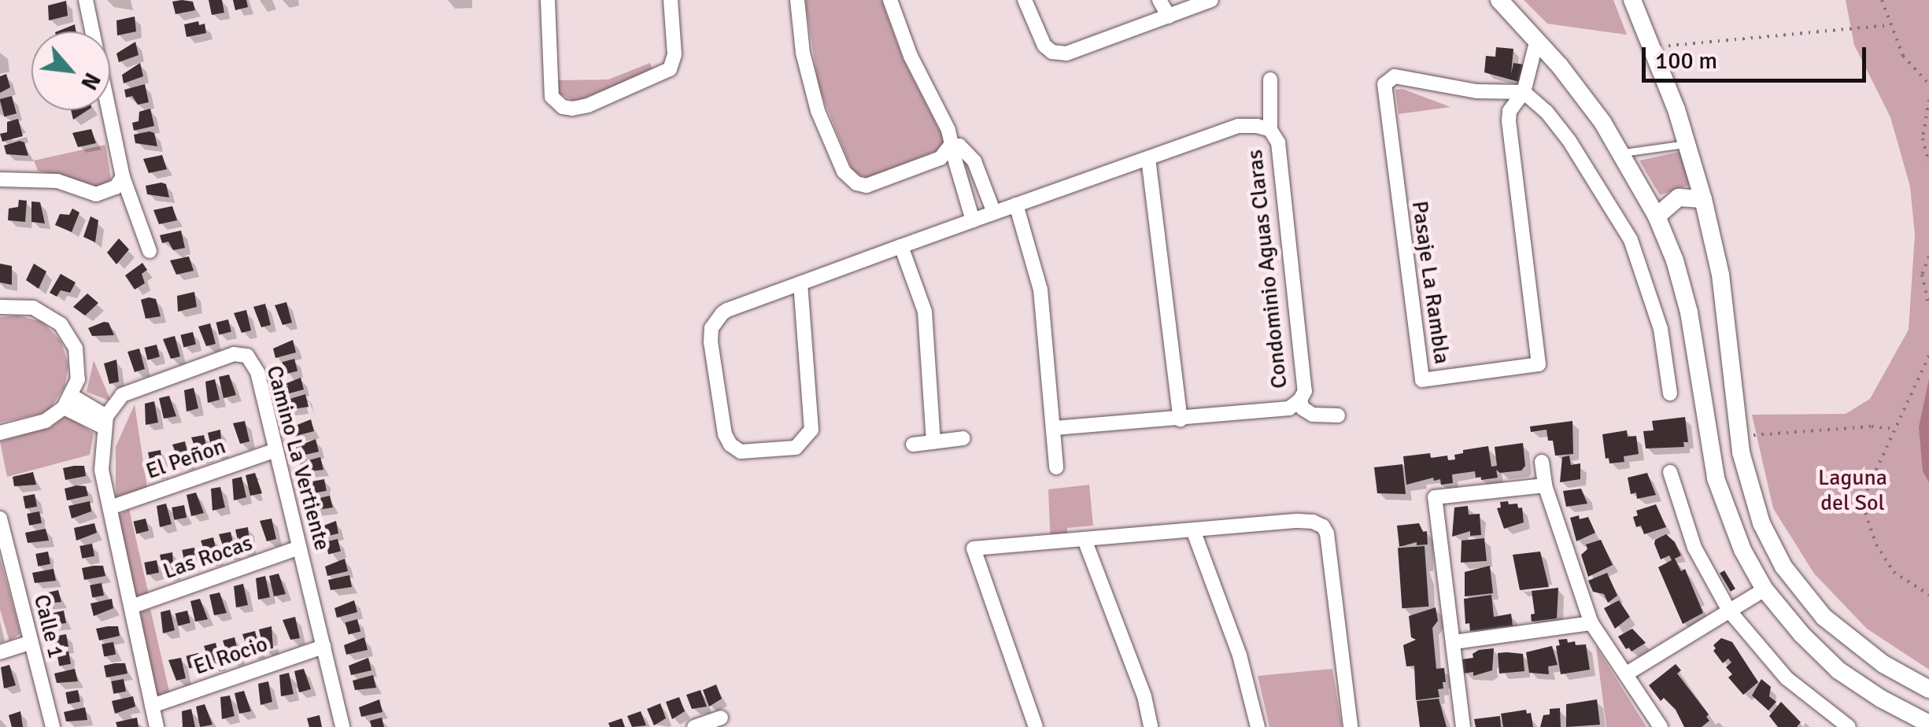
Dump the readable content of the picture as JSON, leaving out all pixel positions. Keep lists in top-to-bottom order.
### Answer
{
  "streets": {
    "street": [
      "Condominio Aguas Claras",
      "Pasaje La Rambla",
      "Camino La Vertiente",
      "El Peñon",
      "Las Rocas",
      "Calle 1",
      "El Rocio"
    ]
  },
  "crossings": [
    ["Camino La Vertiente", "El Peñon"],
    ["Camino La Vertiente", "Las Rocas"],
    ["Camino La Vertiente", "El Rocio"]
  ],
  "parks": ["Laguna del Sol"],
  "scale_bar": "100 m",
  "north": "bottom right"
}
